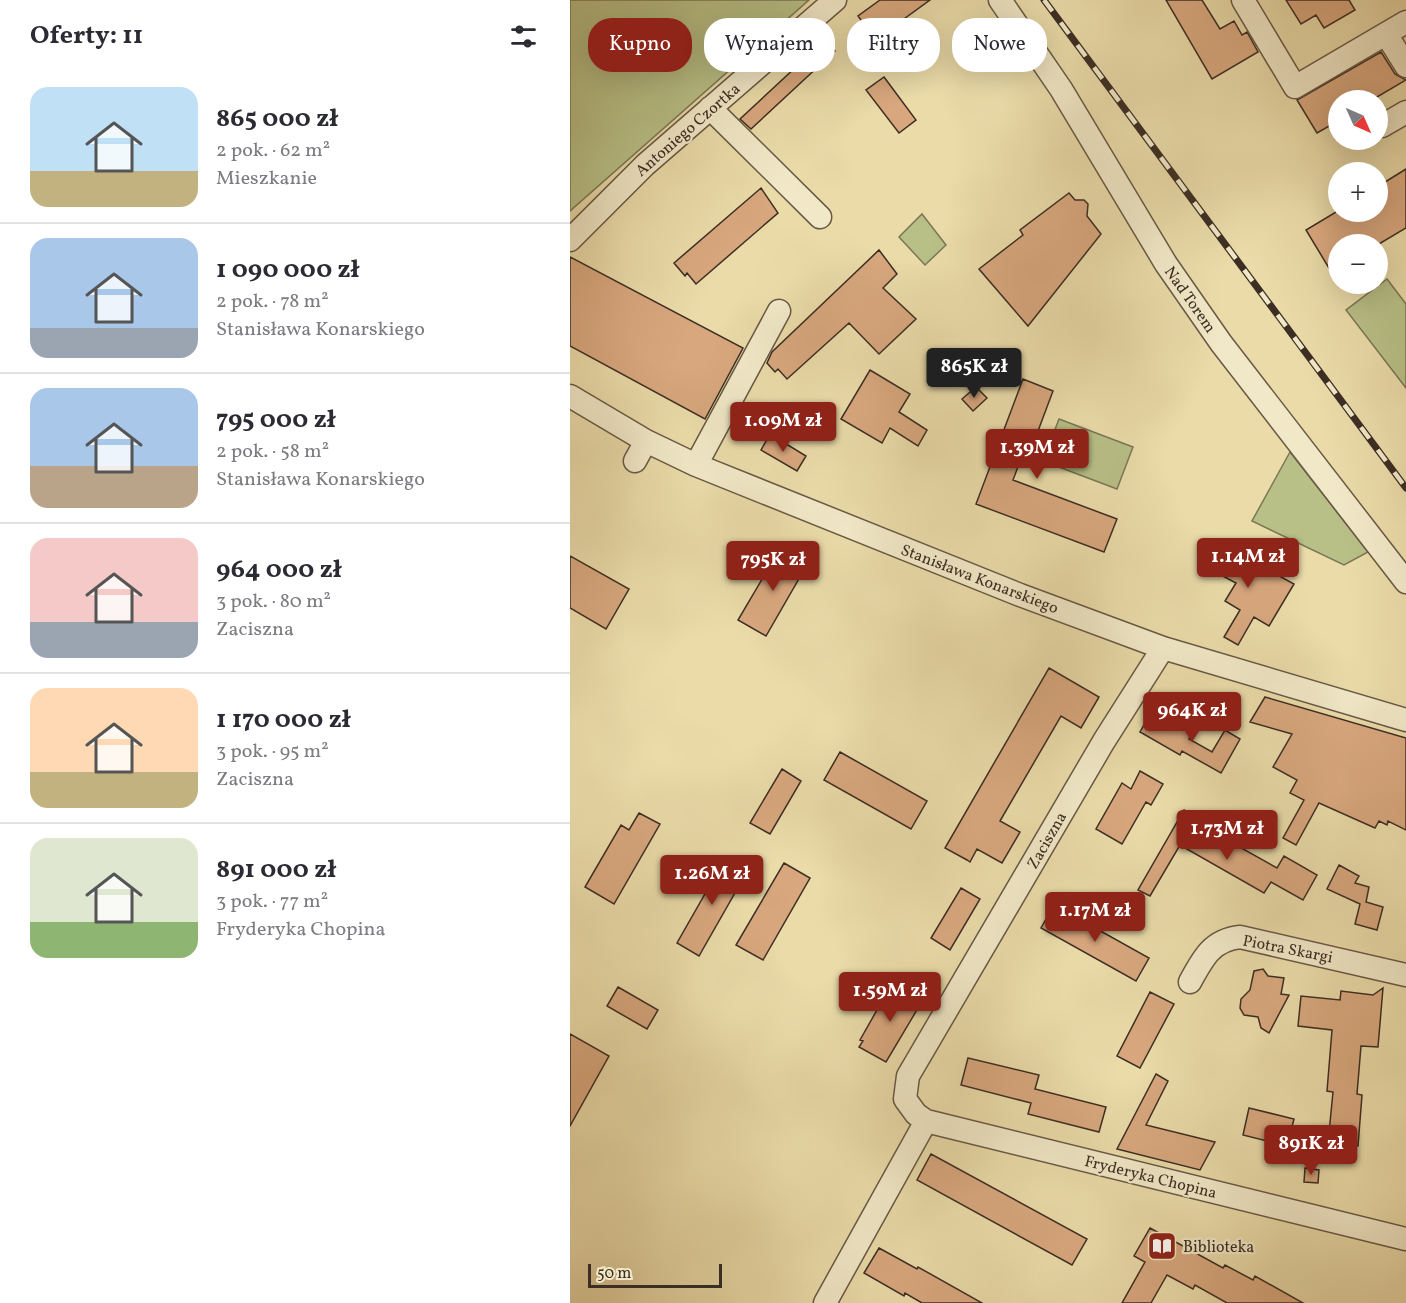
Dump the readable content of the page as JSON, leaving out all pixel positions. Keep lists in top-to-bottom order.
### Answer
{
  "streets": {
    "street": [
      "Antoniego Czortka",
      "Nad Torem",
      "Stanisława Konarskiego",
      "Zaciszna",
      "Piotra Skargi",
      "Fryderyka Chopina"
    ]
  },
  "crossings": [
    ["Stanisława Konarskiego", "Zaciszna"],
    ["Zaciszna", "Fryderyka Chopina"]
  ],
  "places": {
    "library": ["Biblioteka"]
  },
  "scale_bar": "50 m",
  "north": "bottom right",
  "page": {
    "heading": "Oferty: 11",
    "chip": [
      "Kupno",
      "Wynajem",
      "Filtry",
      "Nowe"
    ],
    "list": [
      {
        "name": "865 000 zł",
        "note": "2 pok. · 62 m² · Mieszkanie"
      },
      {
        "name": "1 090 000 zł",
        "note": "2 pok. · 78 m² · Stanisława Konarskiego"
      },
      {
        "name": "795 000 zł",
        "note": "2 pok. · 58 m² · Stanisława Konarskiego"
      },
      {
        "name": "964 000 zł",
        "note": "3 pok. · 80 m² · Zaciszna"
      },
      {
        "name": "1 170 000 zł",
        "note": "3 pok. · 95 m² · Zaciszna"
      },
      {
        "name": "891 000 zł",
        "note": "3 pok. · 77 m² · Fryderyka Chopina"
      }
    ],
    "map_buttons": ["+", "−"],
    "price": [
      "865K zł",
      "1.09M zł",
      "1.39M zł",
      "1.14M zł",
      "795K zł",
      "964K zł",
      "1.73M zł",
      "1.26M zł",
      "1.17M zł",
      "1.59M zł",
      "891K zł"
    ],
    "scale": "50 m"
  }
}
